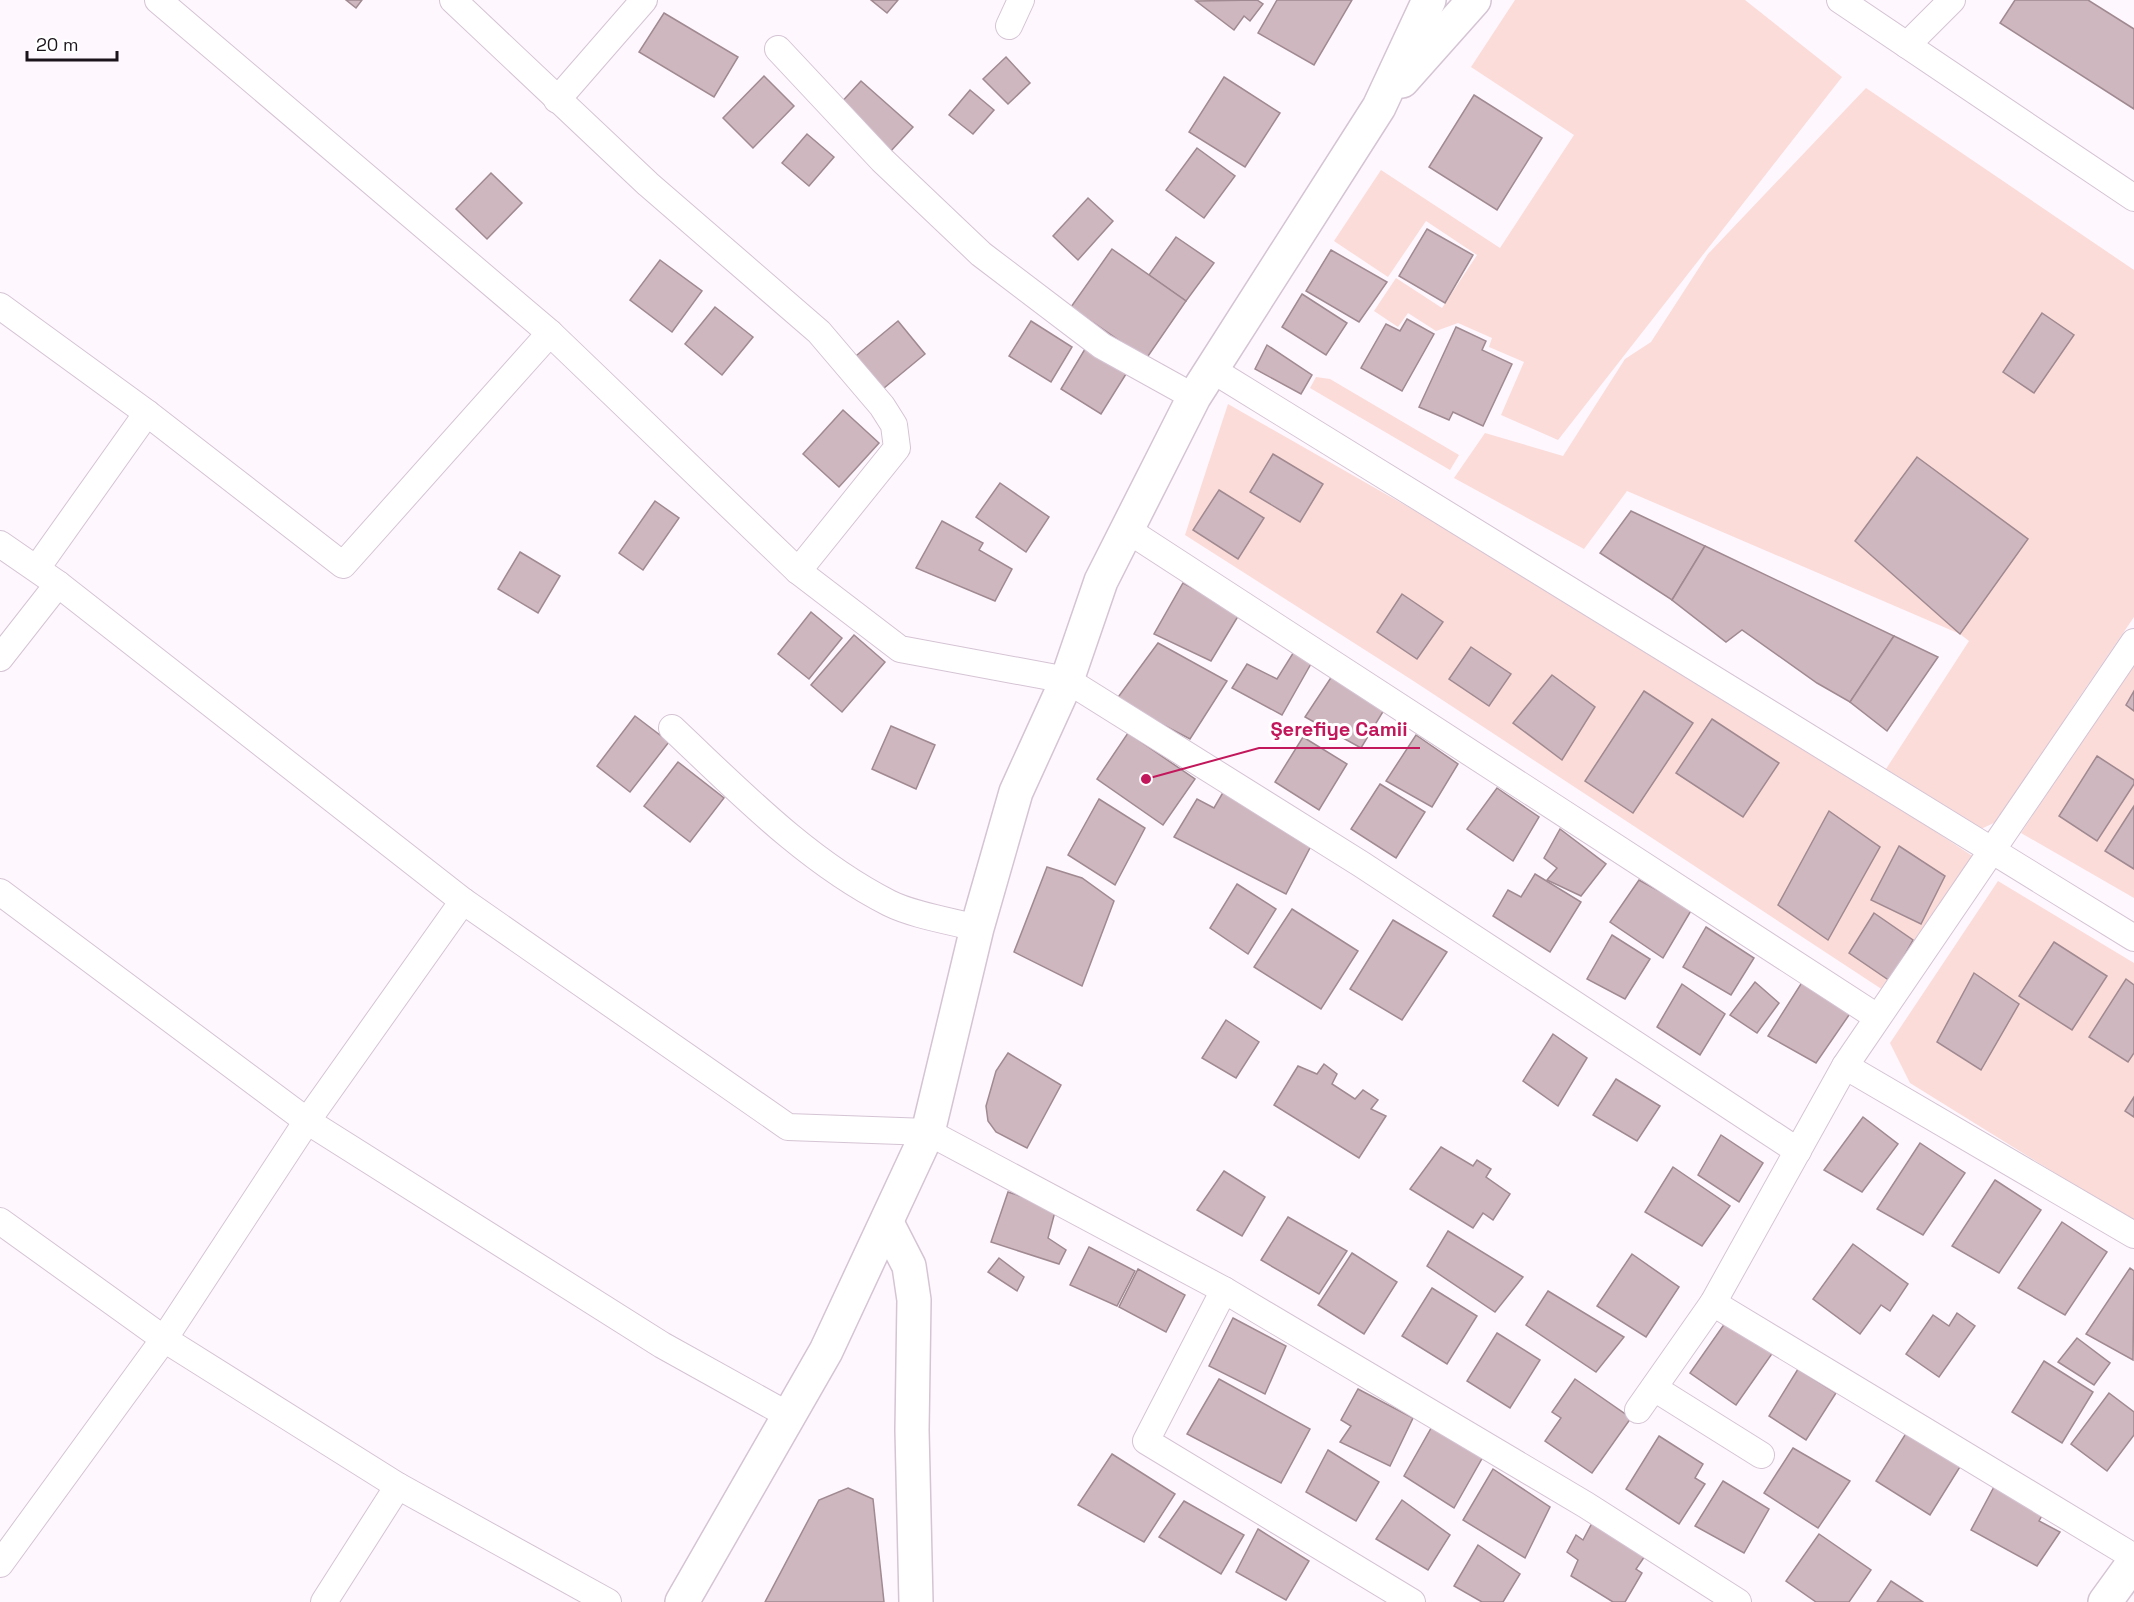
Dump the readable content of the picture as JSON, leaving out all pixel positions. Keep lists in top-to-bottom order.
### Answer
{
  "places": ["Şerefiye Camii"],
  "scale_bar": "20 m"
}
